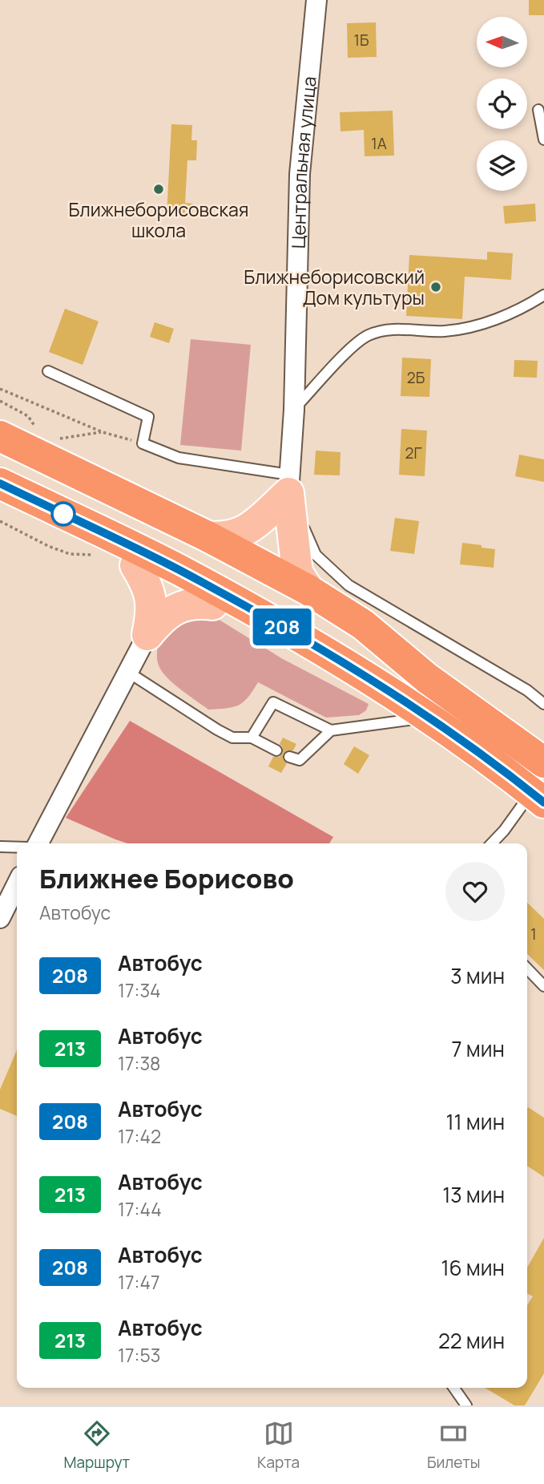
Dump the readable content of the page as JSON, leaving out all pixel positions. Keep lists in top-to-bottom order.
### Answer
{
  "streets": {
    "street": ["Центральная улица"]
  },
  "places": ["Ближнеборисовская школа", "Ближнеборисовский Дом культуры"],
  "lines": ["bus line 208"],
  "house_numbers": [
    "1Б",
    "1А",
    "2Б",
    "2Г",
    "1"
  ],
  "north": "left",
  "page": {
    "on_map": "208",
    "heading": ["Ближнее Борисово", "Автобус"],
    "list": [
      {
        "mark": "208",
        "name": "Автобус",
        "note": "17:34",
        "value": "3 мин"
      },
      {
        "mark": "213",
        "name": "Автобус",
        "note": "17:38",
        "value": "7 мин"
      },
      {
        "mark": "208",
        "name": "Автобус",
        "note": "17:42",
        "value": "11 мин"
      },
      {
        "mark": "213",
        "name": "Автобус",
        "note": "17:44",
        "value": "13 мин"
      },
      {
        "mark": "208",
        "name": "Автобус",
        "note": "17:47",
        "value": "16 мин"
      },
      {
        "mark": "213",
        "name": "Автобус",
        "note": "17:53",
        "value": "22 мин"
      }
    ],
    "tabs": ["Маршрут", "Карта", "Билеты"]
  }
}
